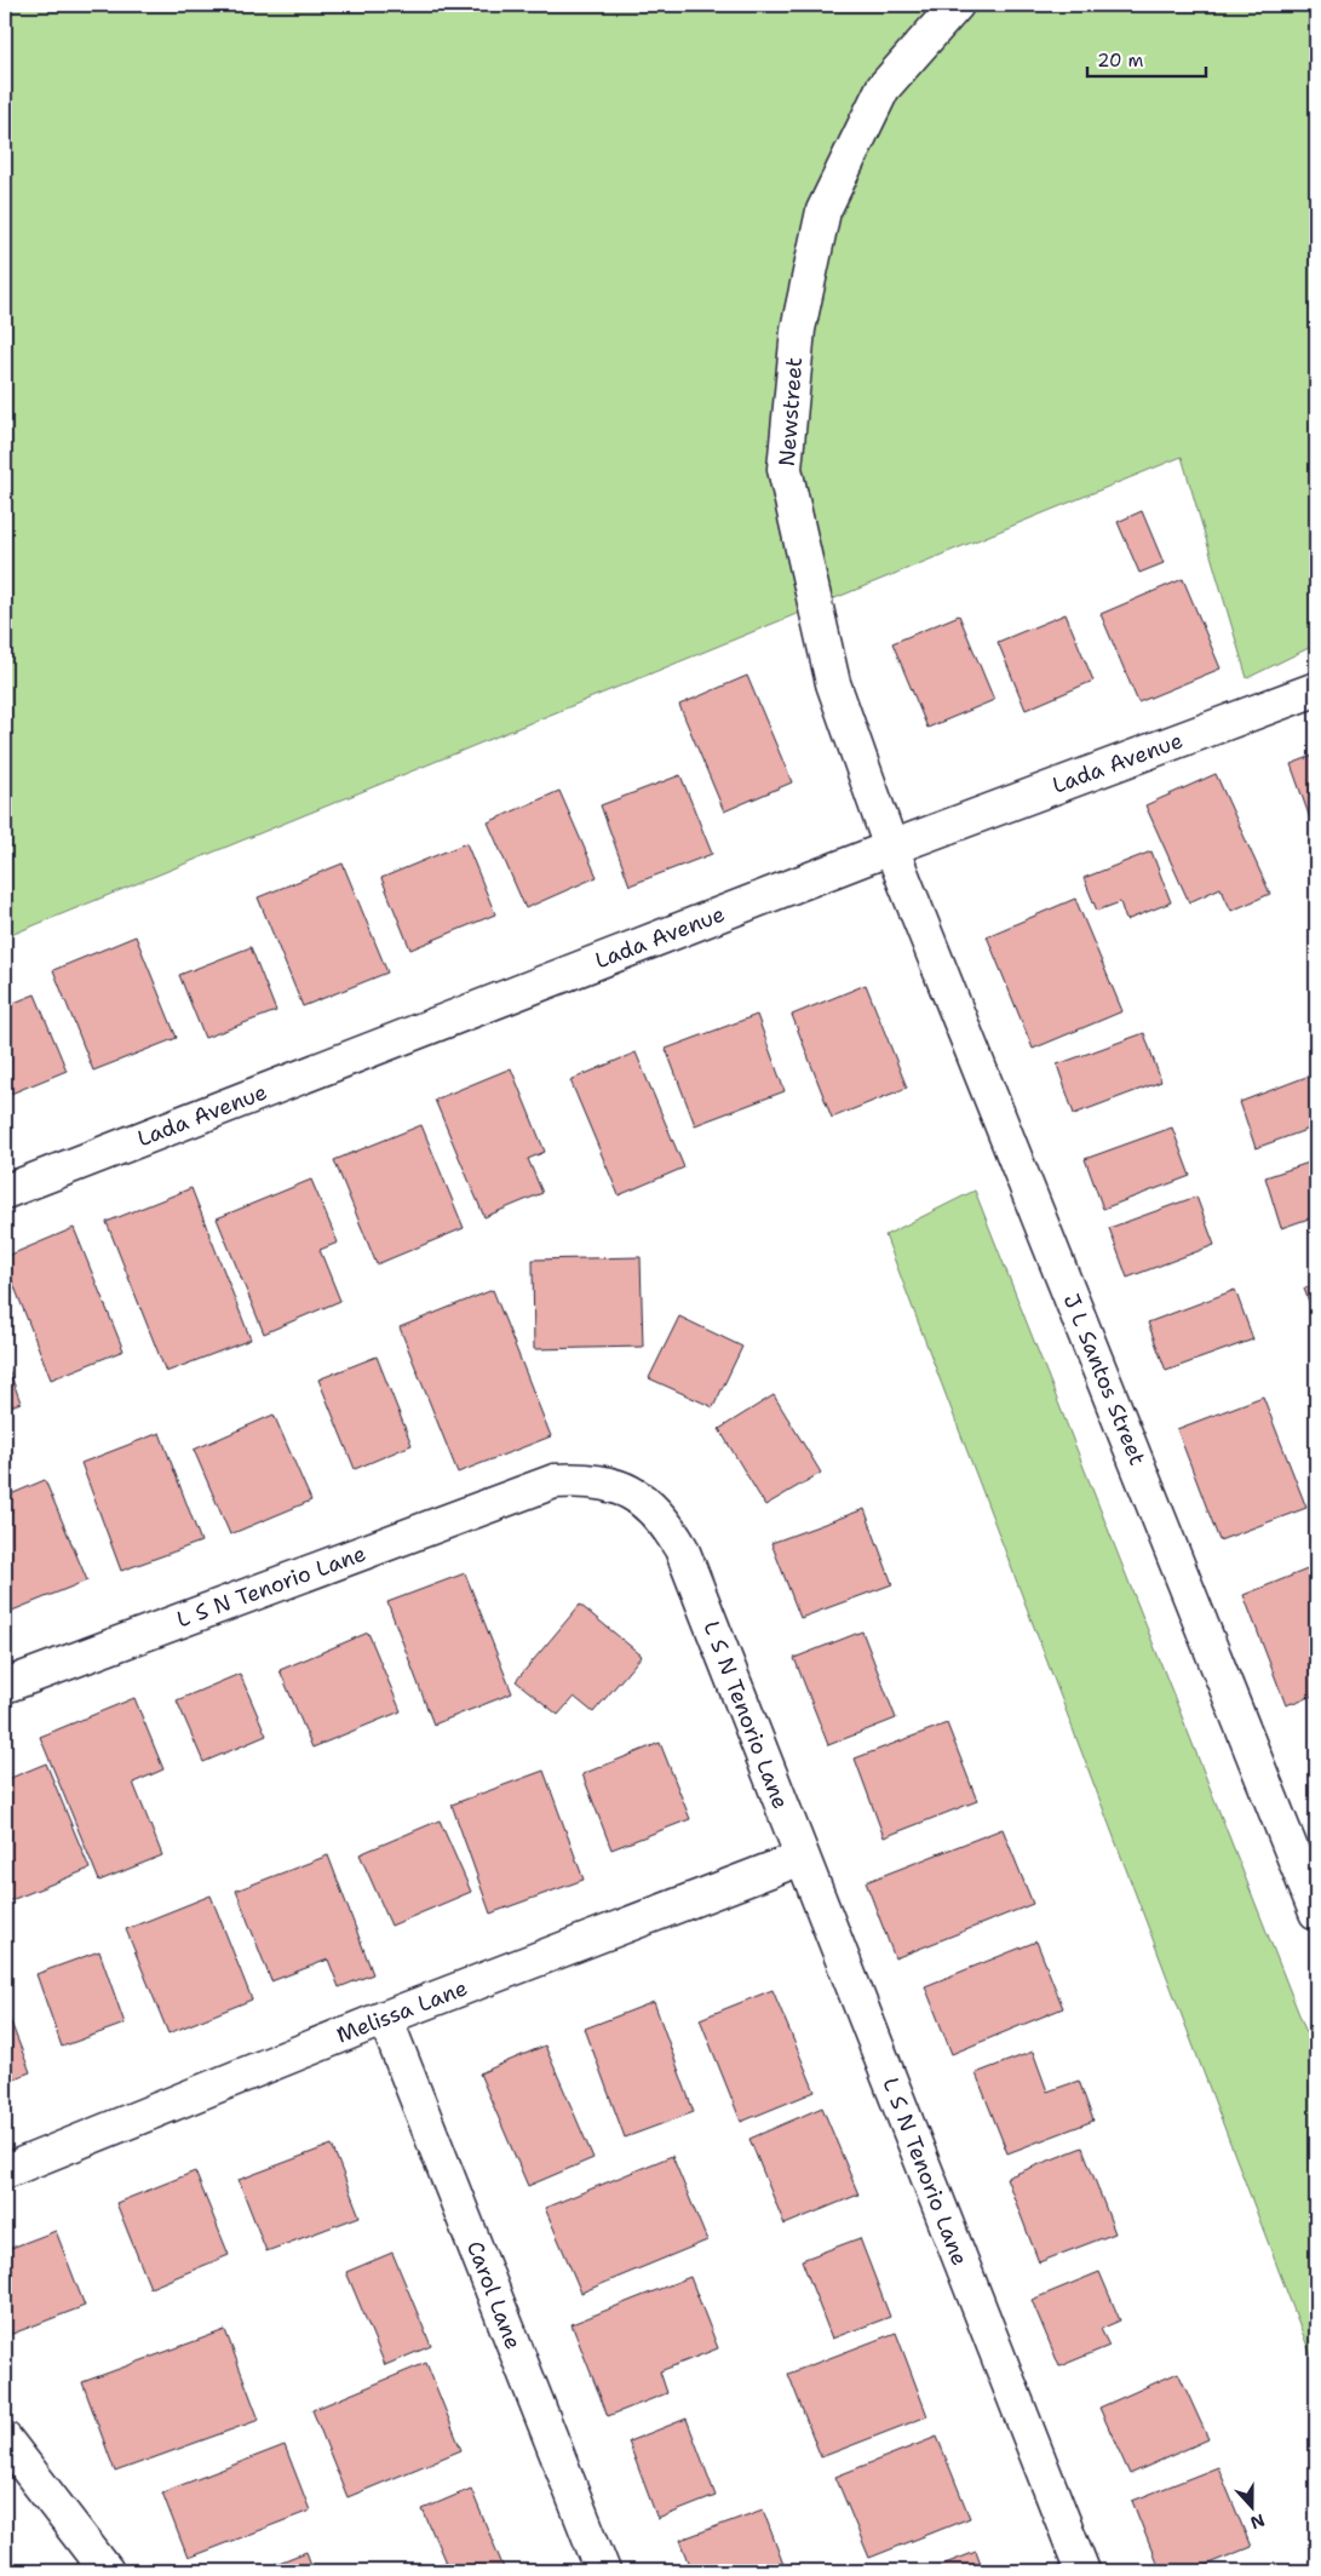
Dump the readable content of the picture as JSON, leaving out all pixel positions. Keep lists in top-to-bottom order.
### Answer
{
  "streets": {
    "street": [
      "Newstreet",
      "Lada Avenue",
      "J L Santos Street",
      "L S N Tenorio Lane",
      "Melissa Lane",
      "Carol Lane"
    ]
  },
  "crossings": [
    ["Newstreet", "Lada Avenue"],
    ["Newstreet", "J L Santos Street"],
    ["Lada Avenue", "J L Santos Street"],
    ["L S N Tenorio Lane", "Melissa Lane"],
    ["Melissa Lane", "Carol Lane"]
  ],
  "scale_bar": "20 m",
  "north": "bottom"
}
